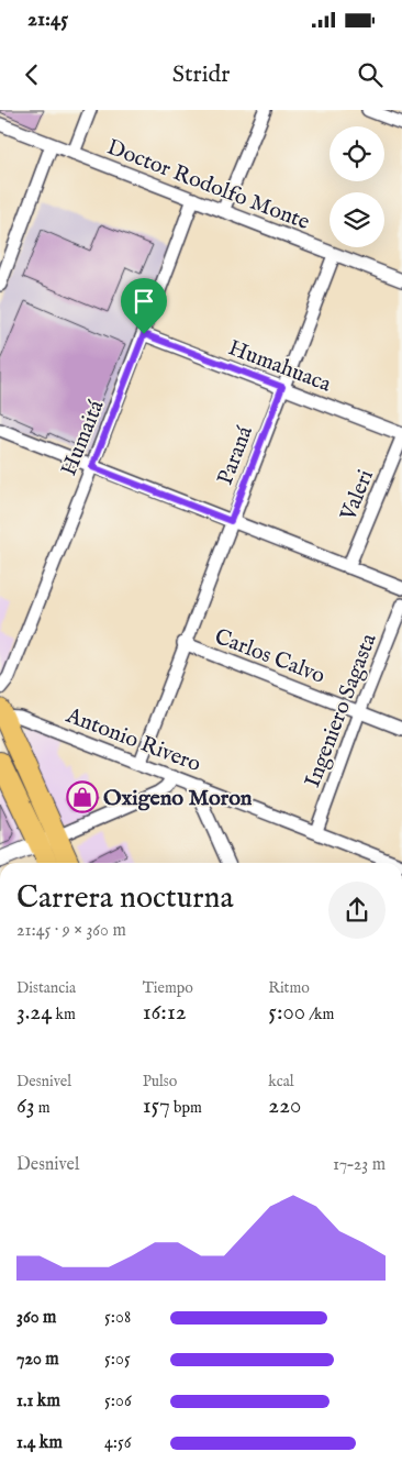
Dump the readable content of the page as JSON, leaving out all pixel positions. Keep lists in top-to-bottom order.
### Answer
{
  "streets": {
    "street": [
      "Doctor Rodolfo Monte",
      "Humahuaca",
      "Humaitá",
      "Paraná",
      "Valeri",
      "Carlos Calvo",
      "Ingeniero Sagasta",
      "Antonio Rivero"
    ]
  },
  "crossings": [
    ["Doctor Rodolfo Monte", "Humaitá"],
    ["Doctor Rodolfo Monte", "Paraná"],
    ["Humahuaca", "Humaitá"],
    ["Humahuaca", "Paraná"],
    ["Humahuaca", "Valeri"],
    ["Paraná", "Carlos Calvo"],
    ["Paraná", "Antonio Rivero"],
    ["Carlos Calvo", "Ingeniero Sagasta"],
    ["Ingeniero Sagasta", "Antonio Rivero"]
  ],
  "places": {
    "shop": ["Oxigeno Moron"]
  },
  "page": {
    "status": "21:45",
    "header": "Stridr",
    "heading": ["Carrera nocturna", "21:45 · 9 × 360 m"],
    "stats": [
      ["Distancia", "3.24 km"],
      ["Tiempo", "16:12"],
      ["Ritmo", "5:00 /km"],
      ["Desnivel", "63 m"],
      ["Pulso", "157 bpm"],
      ["kcal", "220"]
    ],
    "chart": ["Desnivel", "17–23 m"],
    "list": [
      {
        "name": "360 m",
        "note": "5:08"
      },
      {
        "name": "720 m",
        "note": "5:05"
      },
      {
        "name": "1.1 km",
        "note": "5:06"
      },
      {
        "name": "1.4 km",
        "note": "4:56"
      }
    ]
  }
}
